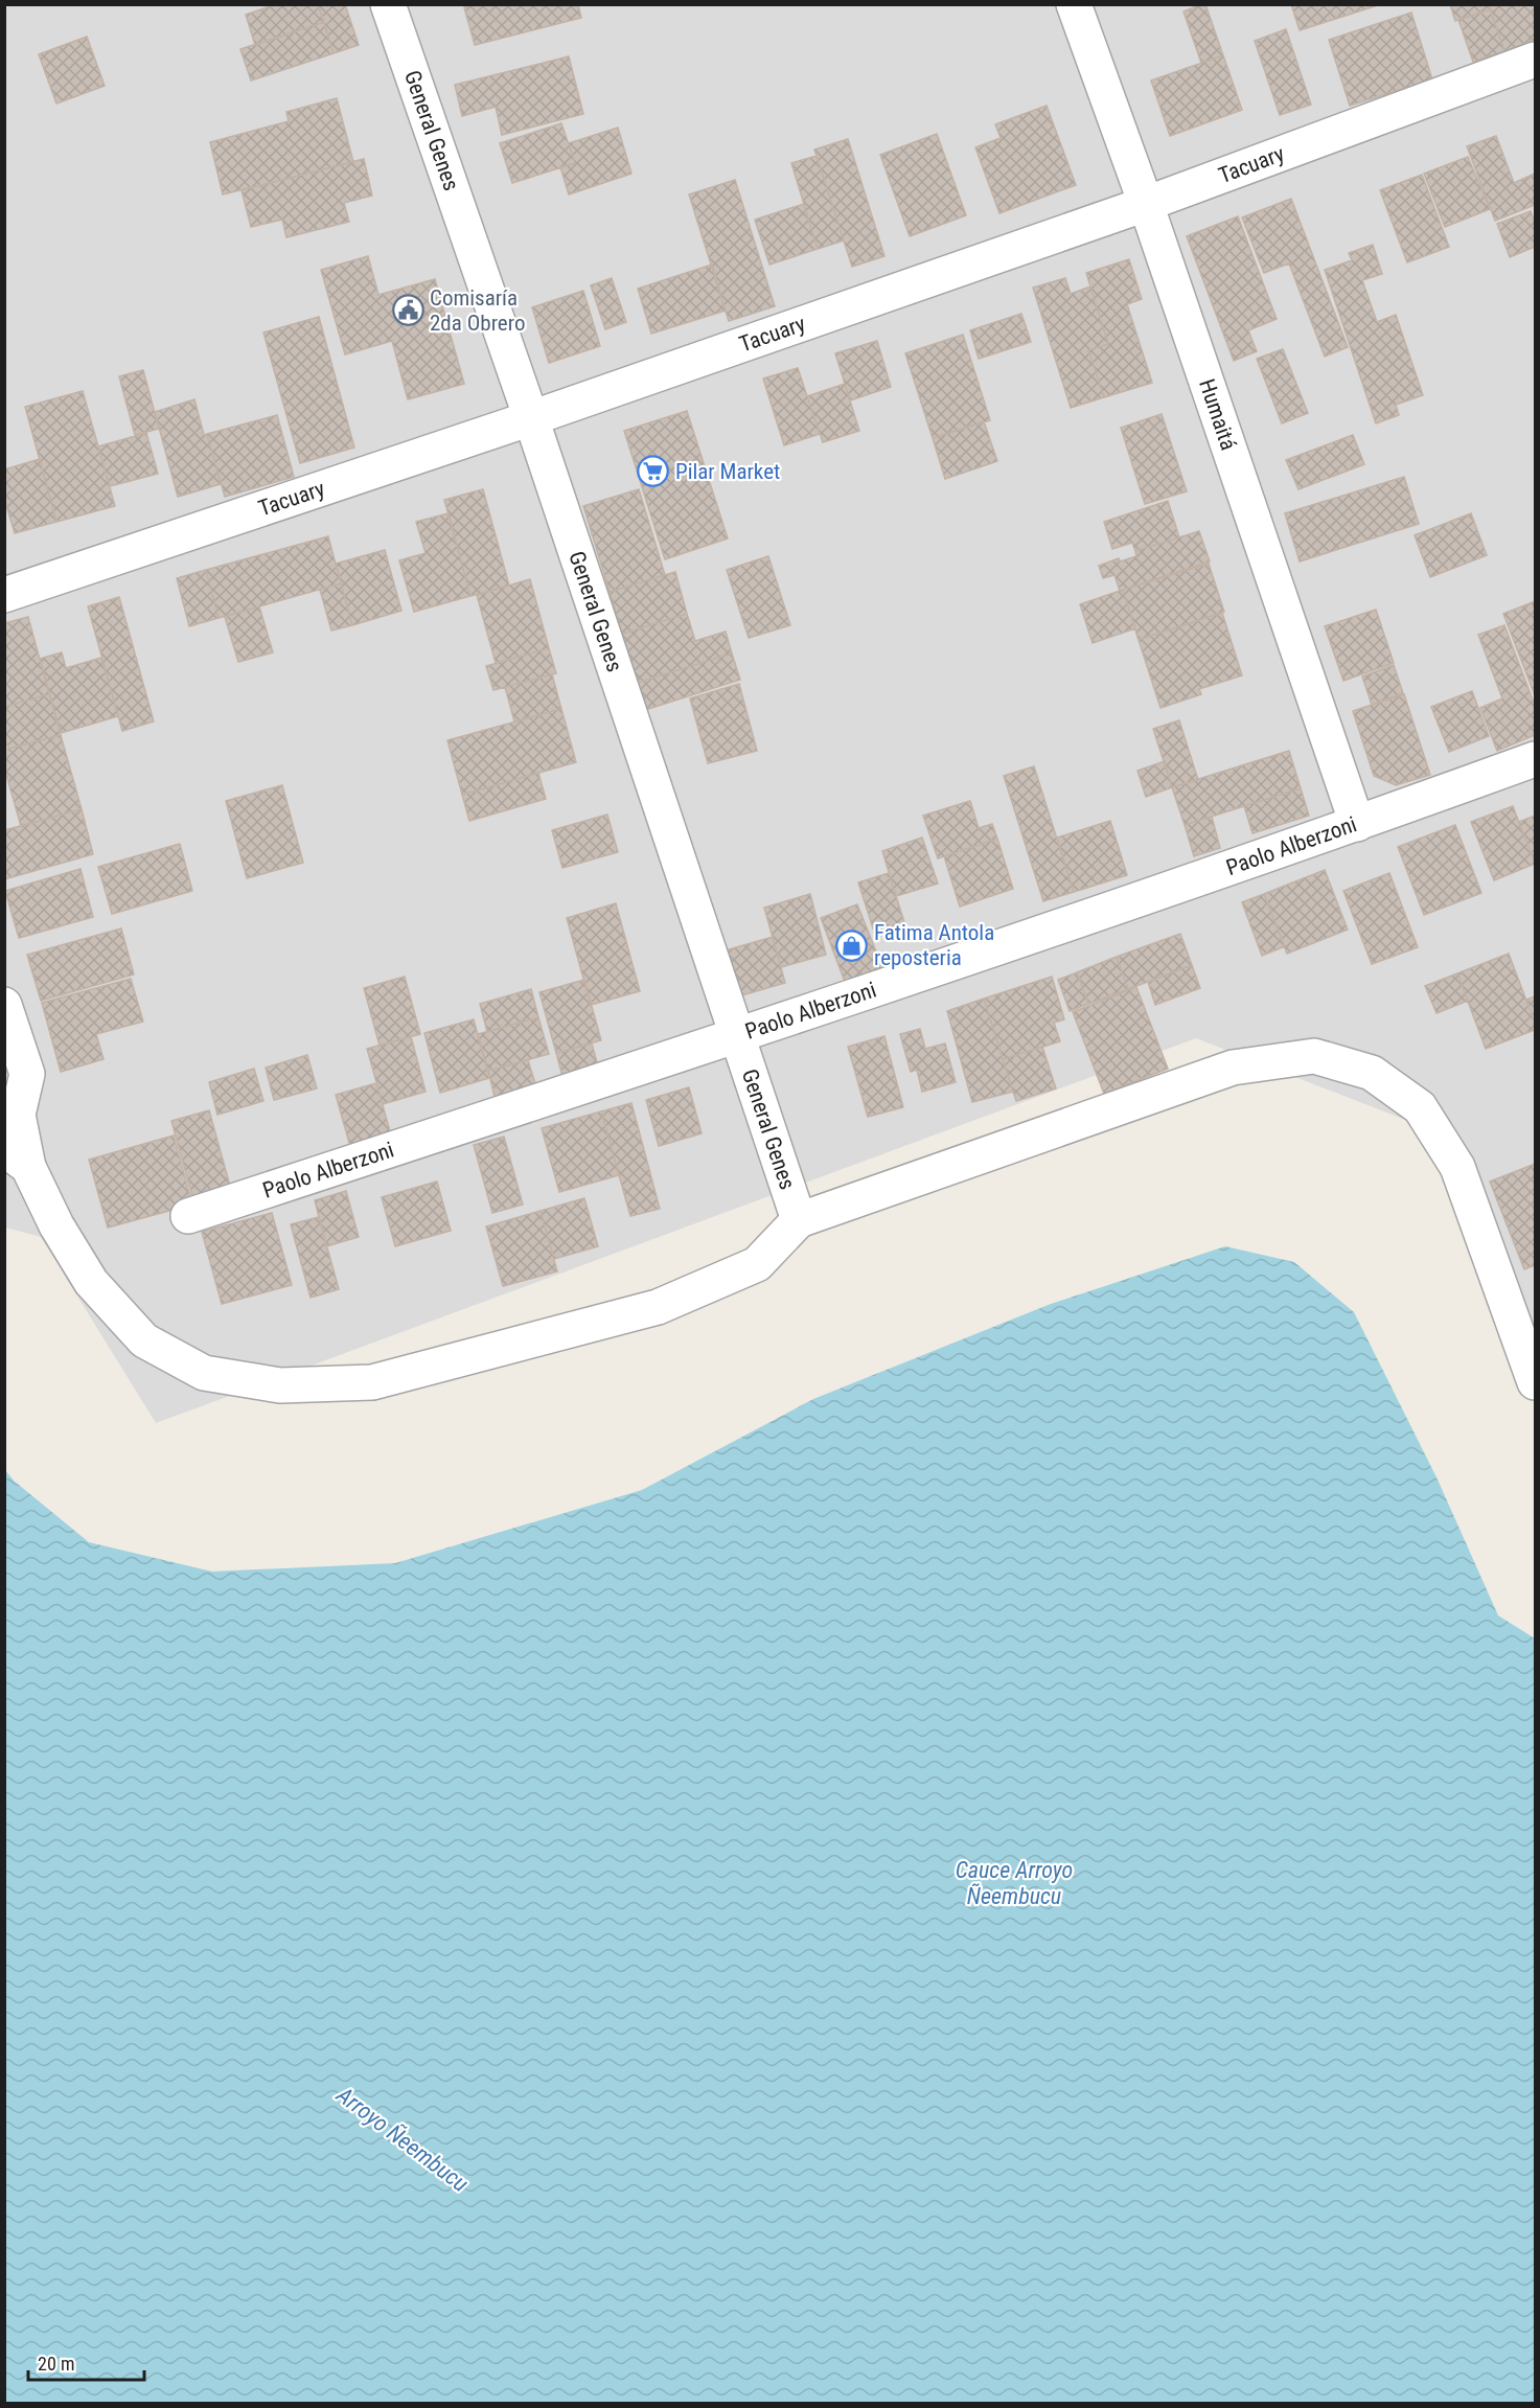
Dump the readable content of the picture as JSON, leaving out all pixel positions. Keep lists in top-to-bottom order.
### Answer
{
  "streets": {
    "street": [
      "General Genes",
      "Tacuary",
      "Humaitá",
      "Paolo Alberzoni"
    ]
  },
  "crossings": [
    ["General Genes", "Tacuary"],
    ["General Genes", "Paolo Alberzoni"],
    ["Tacuary", "Humaitá"],
    ["Humaitá", "Paolo Alberzoni"]
  ],
  "water": ["Cauce Arroyo Ñeembucu", "Arroyo Ñeembucu"],
  "places": {
    "public building": ["Comisaría 2da Obrero"],
    "supermarket": ["Pilar Market"],
    "shop": ["Fatima Antola reposteria"]
  },
  "scale_bar": "20 m"
}
